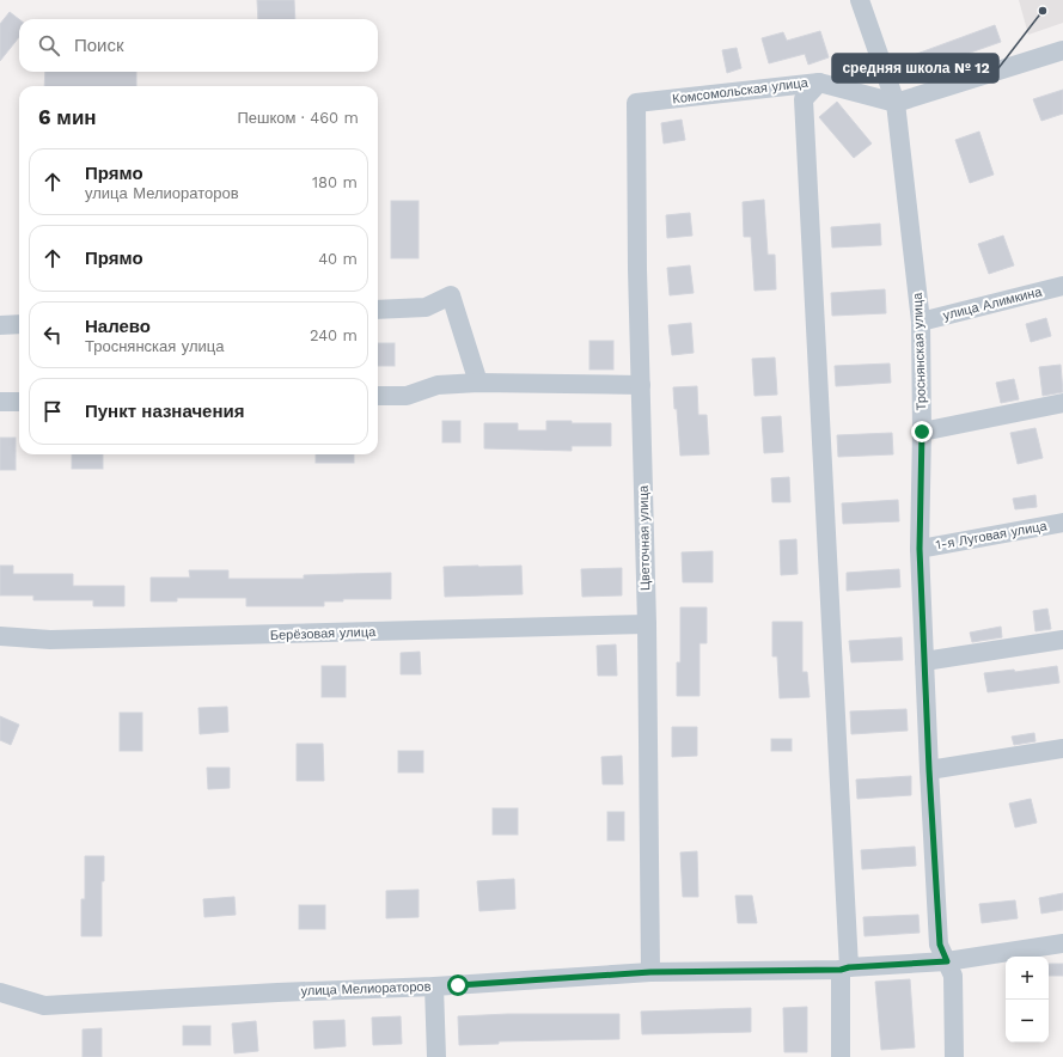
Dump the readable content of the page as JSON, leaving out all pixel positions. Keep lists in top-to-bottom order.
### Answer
{
  "streets": {
    "street": [
      "Комсомольская улица",
      "улица Алимкина",
      "Троснянская улица",
      "1-я Луговая улица",
      "Цветочная улица",
      "Берёзовая улица",
      "улица Мелиораторов"
    ]
  },
  "crossings": [
    ["Комсомольская улица", "Троснянская улица"],
    ["Комсомольская улица", "Цветочная улица"],
    ["улица Алимкина", "Троснянская улица"],
    ["Троснянская улица", "1-я Луговая улица"],
    ["Троснянская улица", "улица Мелиораторов"],
    ["Цветочная улица", "Берёзовая улица"],
    ["Цветочная улица", "улица Мелиораторов"]
  ],
  "places": ["средняя школа № 12"],
  "page": {
    "search": "Поиск",
    "heading": ["6 мин", "Пешком · 460 m"],
    "list": [
      ["Прямо", "улица Мелиораторов", "180 m"],
      ["Прямо", "40 m"],
      ["Налево", "Троснянская улица", "240 m"],
      "Пункт назначения"
    ],
    "map_buttons": ["+", "−"]
  }
}
